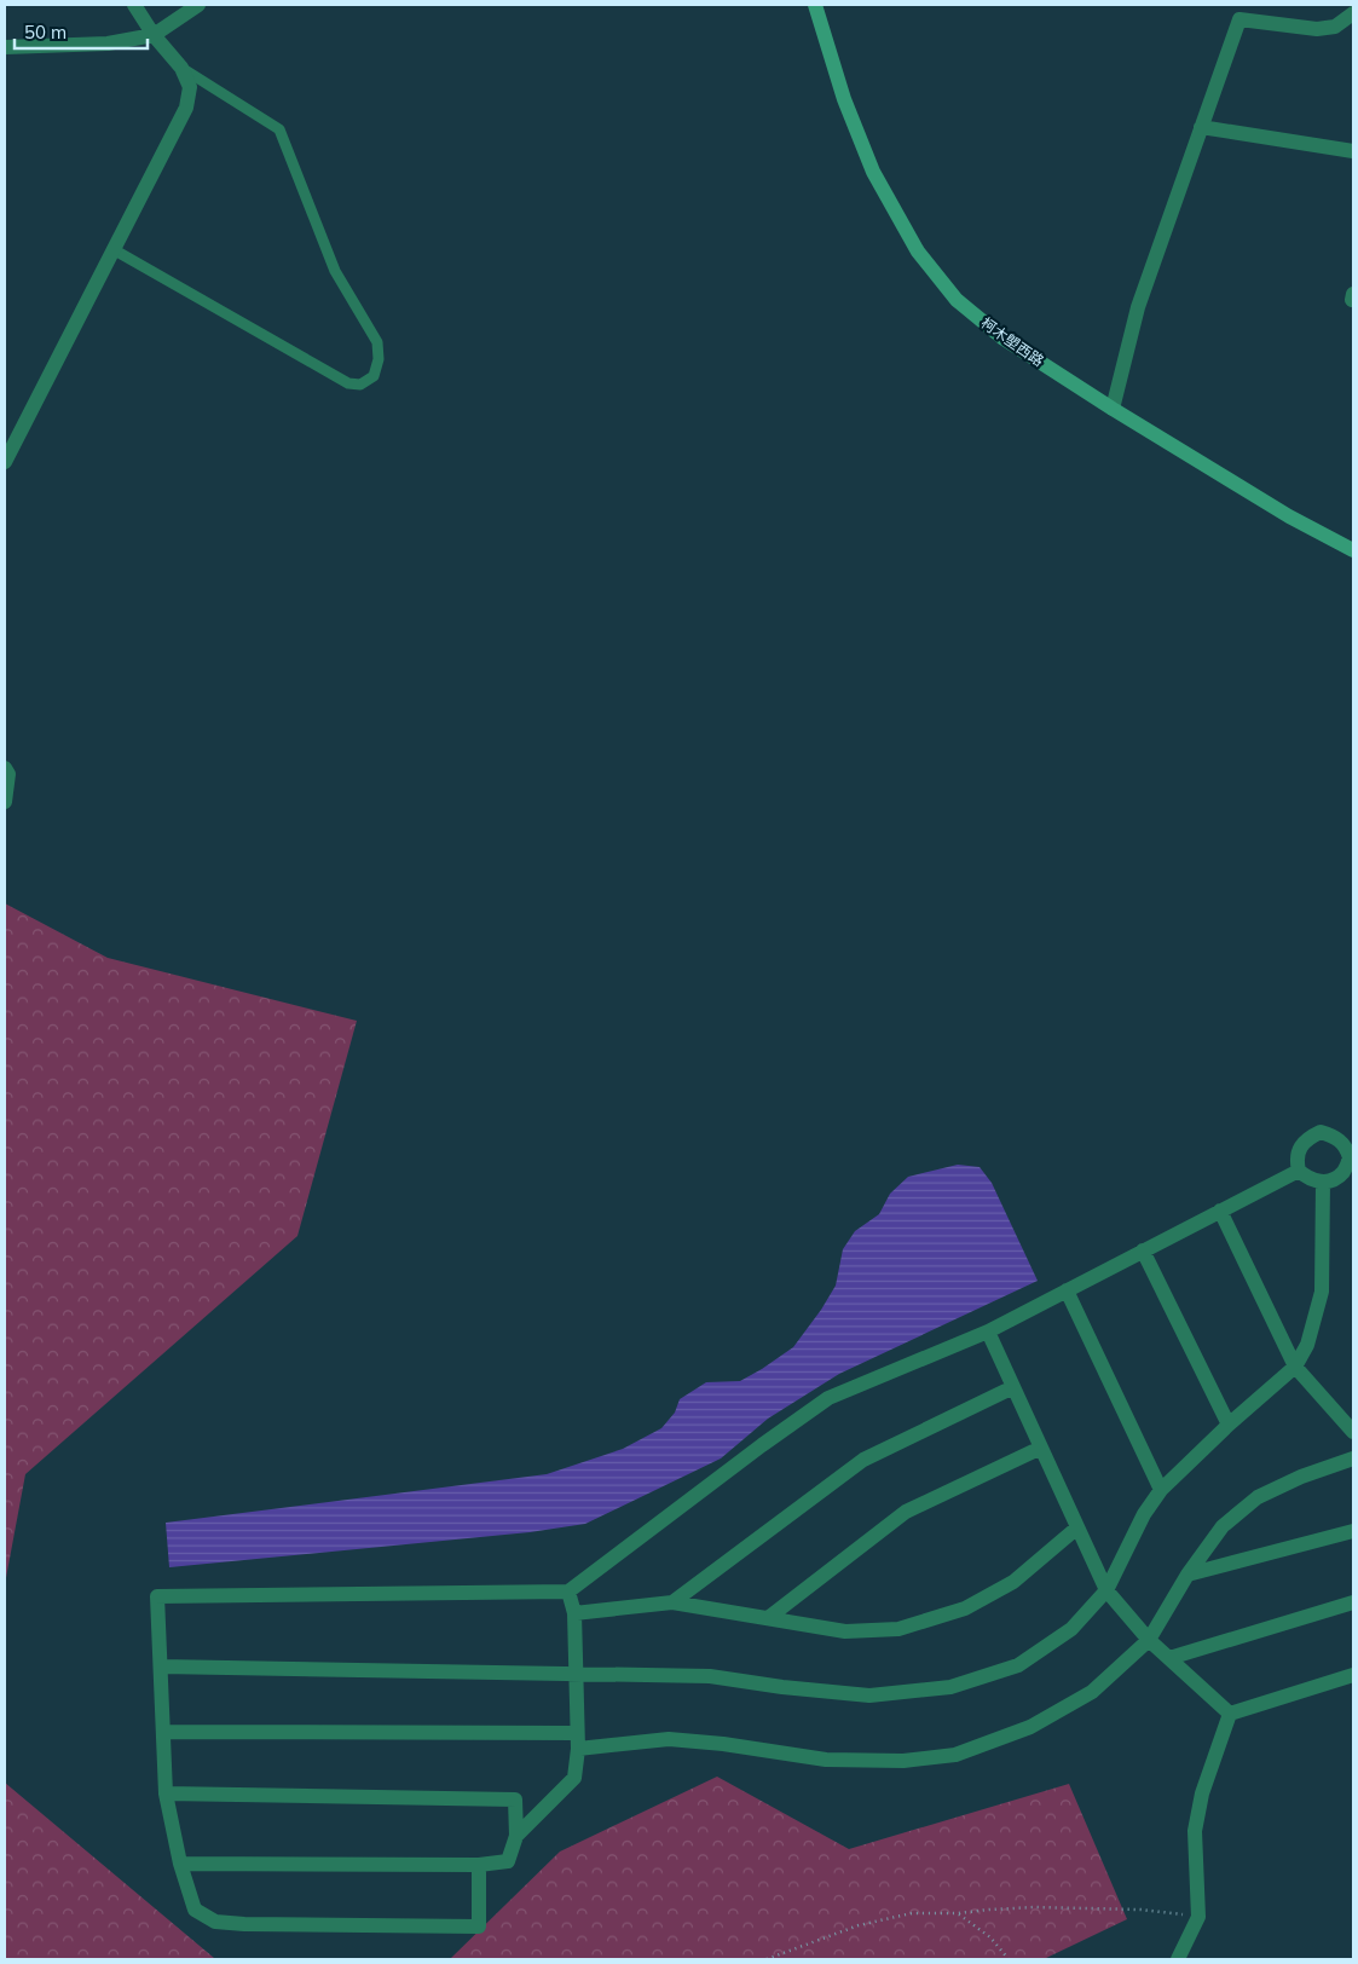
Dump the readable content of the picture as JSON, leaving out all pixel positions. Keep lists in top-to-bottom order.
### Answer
{
  "streets": {
    "street": ["柯木塱西路"]
  },
  "scale_bar": "50 m"
}
